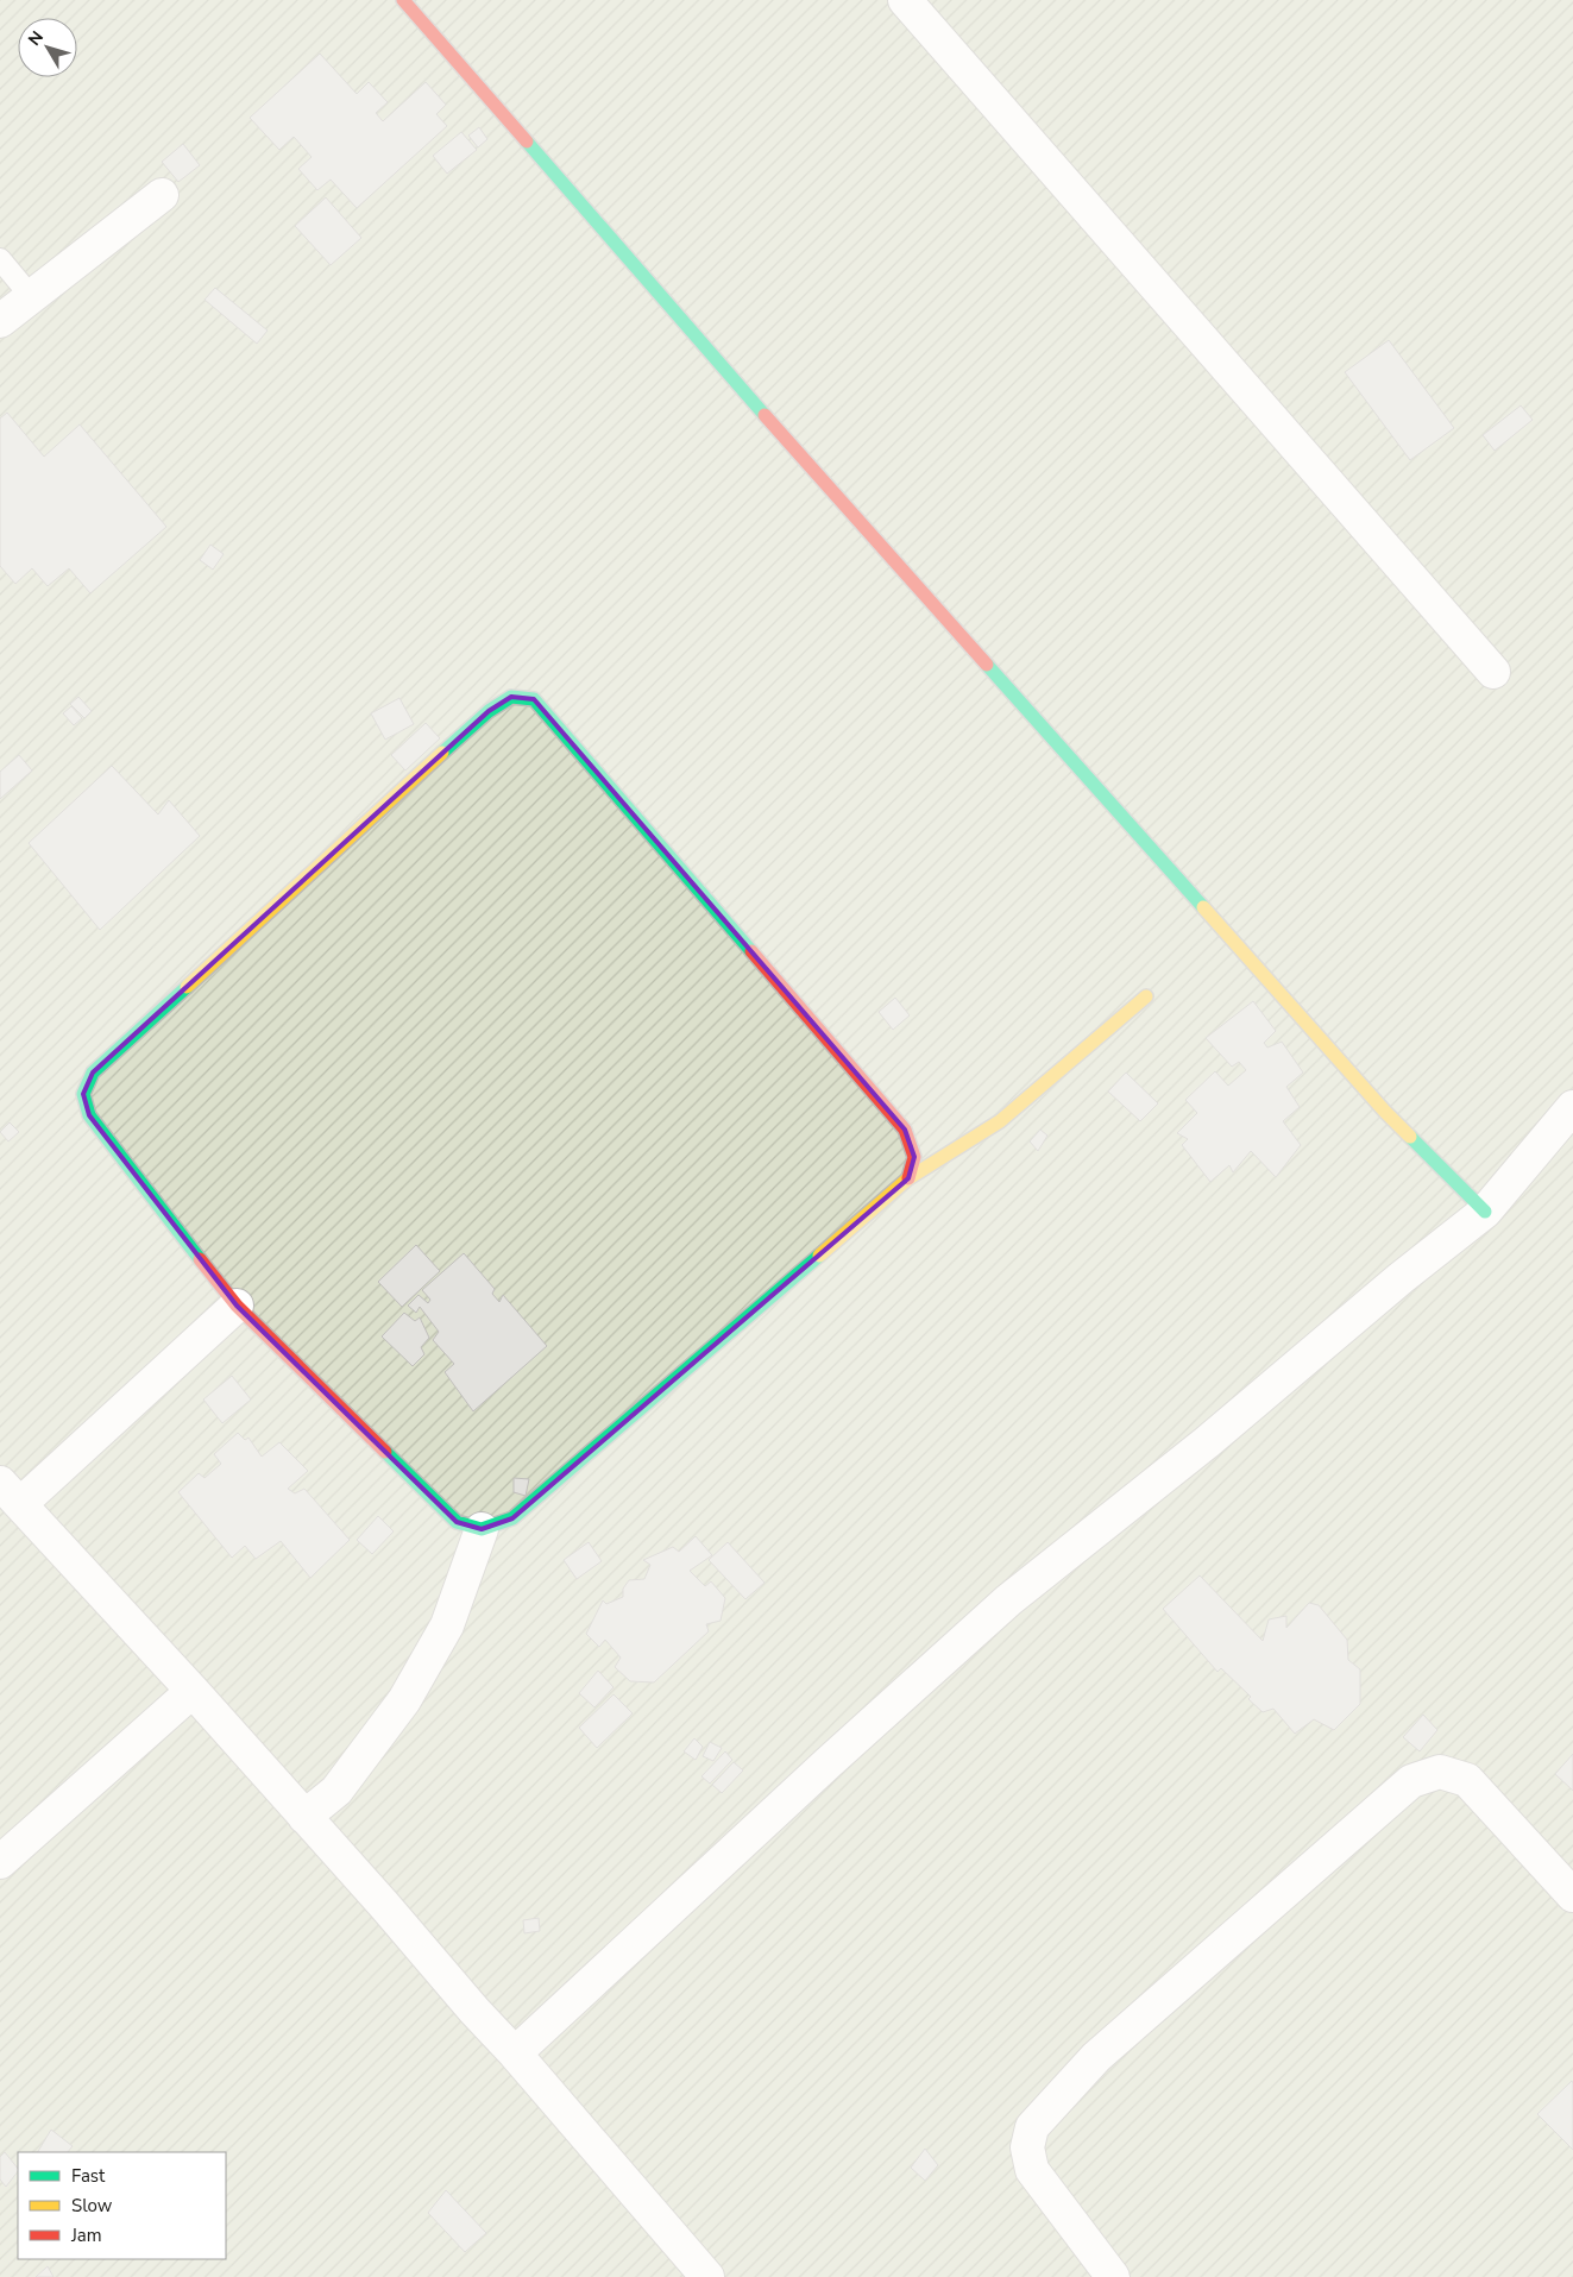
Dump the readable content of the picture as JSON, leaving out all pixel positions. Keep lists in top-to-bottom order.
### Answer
{
  "legend": ["Fast", "Slow", "Jam"],
  "north": "top left"
}
